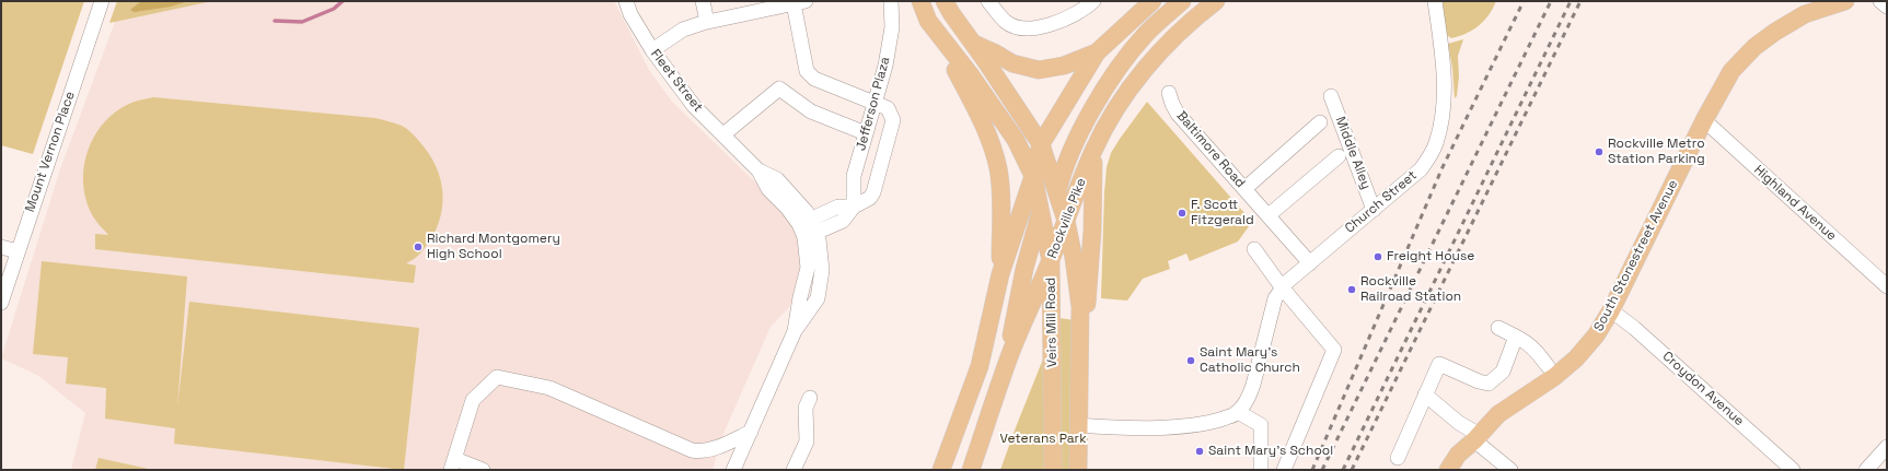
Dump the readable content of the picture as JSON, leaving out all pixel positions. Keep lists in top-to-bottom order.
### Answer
{
  "streets": {
    "main road": ["Rockville Pike", "South Stonestreet Avenue", "Veirs Mill Road"],
    "street": [
      "Fleet Street",
      "Jefferson Plaza",
      "Baltimore Road",
      "Mount Vernon Place",
      "Middle Alley",
      "Church Street",
      "Highland Avenue",
      "Croydon Avenue"
    ]
  },
  "crossings": [
    ["Baltimore Road", "Church Street"],
    ["Middle Alley", "Church Street"],
    ["Highland Avenue", "South Stonestreet Avenue"],
    ["Rockville Pike", "Veirs Mill Road"],
    ["South Stonestreet Avenue", "Croydon Avenue"]
  ],
  "parks": ["Veterans Park"],
  "places": [
    "Rockville Metro Station Parking",
    "F. Scott Fitzgerald",
    "Richard Montgomery High School",
    "Freight House",
    "Rockville Railroad Station",
    "Saint Mary's Catholic Church",
    "Saint Mary's School"
  ]
}
